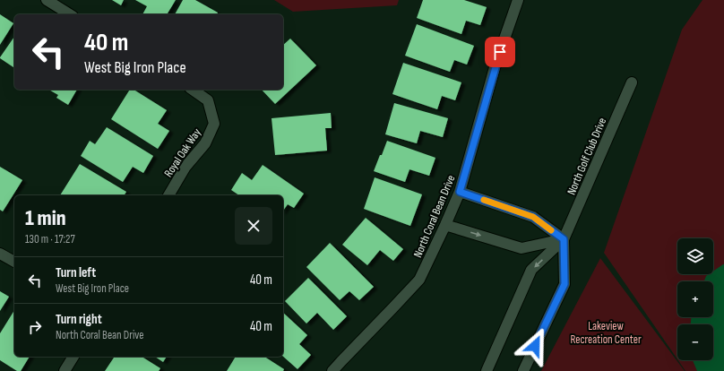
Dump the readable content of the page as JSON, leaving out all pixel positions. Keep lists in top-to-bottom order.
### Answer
{
  "streets": {
    "street": ["Royal Oak Way", "North Golf Club Drive", "North Coral Bean Drive"]
  },
  "parks": ["Lakeview Recreation Center"],
  "page": {
    "turn": ["40 m", "West Big Iron Place"],
    "heading": ["1 min", "130 m · 17:27"],
    "map_buttons": ["+", "−"],
    "list": [
      {
        "name": "Turn left",
        "note": "West Big Iron Place",
        "value": "40 m"
      },
      {
        "name": "Turn right",
        "note": "North Coral Bean Drive",
        "value": "40 m"
      }
    ]
  }
}
